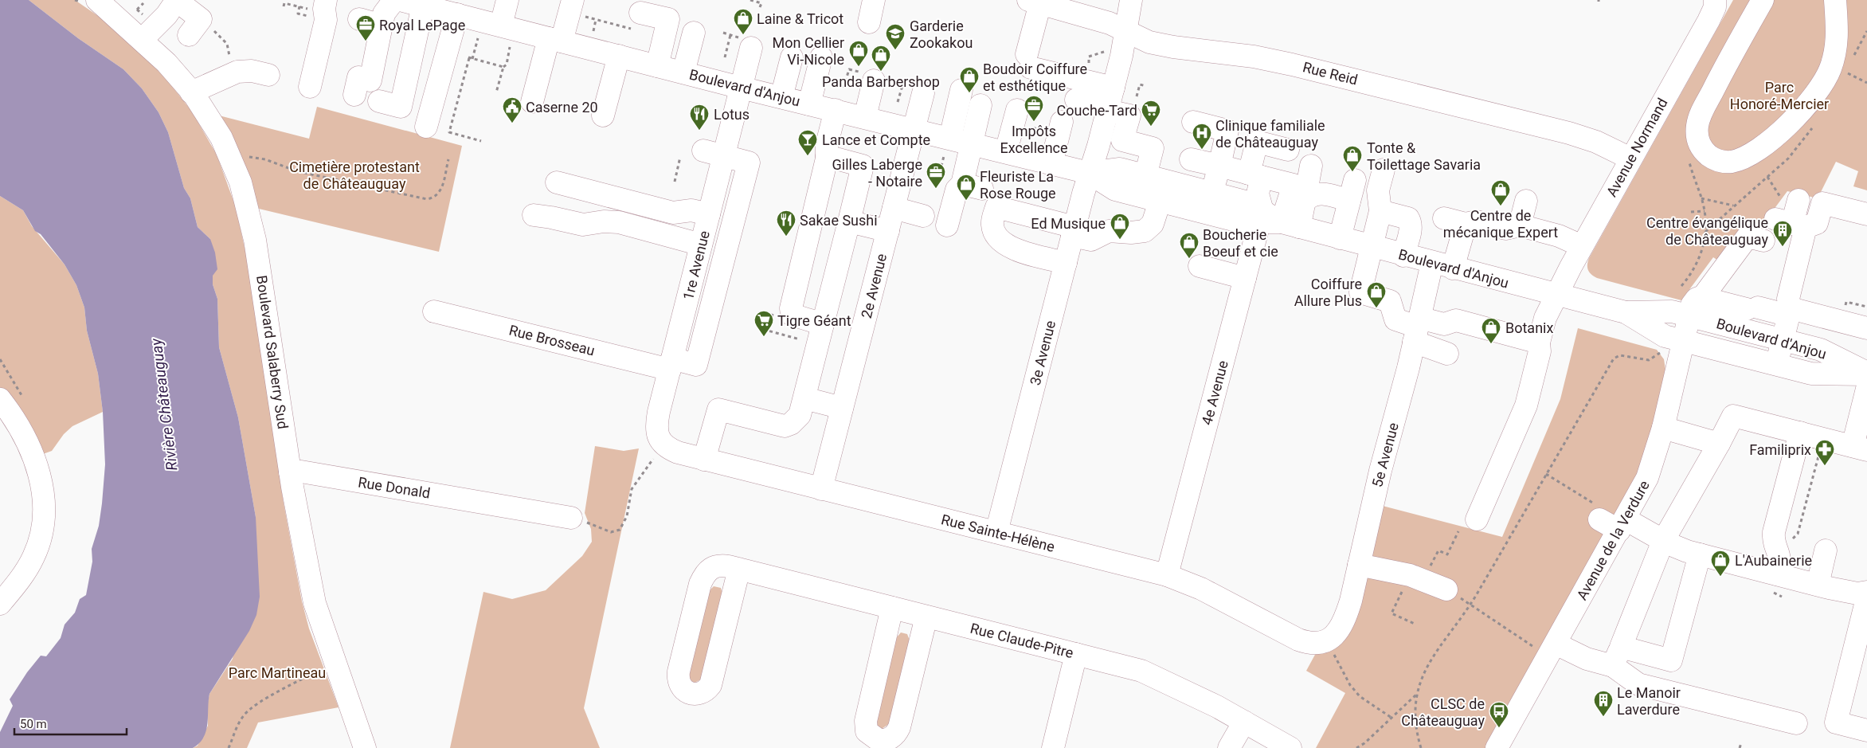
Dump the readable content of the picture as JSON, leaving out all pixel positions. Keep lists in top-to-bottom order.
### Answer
{
  "streets": {
    "street": [
      "Rue Reid",
      "Boulevard d'Anjou",
      "Avenue Normand",
      "1re Avenue",
      "2e Avenue",
      "Rue Brosseau",
      "Boulevard Salaberry Sud",
      "3e Avenue",
      "4e Avenue",
      "5e Avenue",
      "Rue Donald",
      "Rue Sainte-Hélène",
      "Avenue de la Verdure",
      "Rue Claude-Pitre"
    ]
  },
  "crossings": [
    ["Rue Reid", "Avenue Normand"],
    ["Rue Reid", "3e Avenue"],
    ["Boulevard d'Anjou", "Avenue Normand"],
    ["Boulevard d'Anjou", "1re Avenue"],
    ["Boulevard d'Anjou", "2e Avenue"],
    ["Boulevard d'Anjou", "3e Avenue"],
    ["Boulevard d'Anjou", "4e Avenue"],
    ["Boulevard d'Anjou", "5e Avenue"],
    ["Boulevard d'Anjou", "Avenue de la Verdure"],
    ["1re Avenue", "Rue Brosseau"],
    ["1re Avenue", "Rue Sainte-Hélène"],
    ["2e Avenue", "Rue Sainte-Hélène"],
    ["Boulevard Salaberry Sud", "Rue Donald"],
    ["3e Avenue", "Rue Sainte-Hélène"],
    ["4e Avenue", "Rue Sainte-Hélène"],
    ["5e Avenue", "Rue Sainte-Hélène"]
  ],
  "water": ["Rivière Châteauguay"],
  "parks": ["Parc Honoré-Mercier", "Cimetière protestant de Châteauguay", "Parc Martineau"],
  "places": {
    "shop": [
      "Laine & Tricot",
      "Mon Cellier Vi-Nicole",
      "Panda Barbershop",
      "Boudoir Coiffure et esthétique",
      "Tonte & Toilettage Savaria",
      "Fleuriste La Rose Rouge",
      "Centre de mécanique Expert",
      "Ed Musique",
      "Boucherie Boeuf et cie",
      "Coiffure Allure Plus",
      "Botanix",
      "L'Aubainerie"
    ],
    "office": ["Royal LePage", "Impôts Excellence", "Gilles Laberge - Notaire"],
    "school or university": ["Garderie Zookakou"],
    "public building": ["Caserne 20"],
    "supermarket": ["Couche-Tard", "Tigre Géant"],
    "restaurant": ["Lotus", "Sakae Sushi"],
    "hospital": ["Clinique familiale de Châteauguay"],
    "bar": ["Lance et Compte"],
    "building": ["Centre évangélique de Châteauguay", "Le Manoir Laverdure"],
    "pharmacy": ["Familiprix"],
    "bus stop": ["CLSC de Châteauguay"]
  },
  "scale_bar": "50 m"
}
